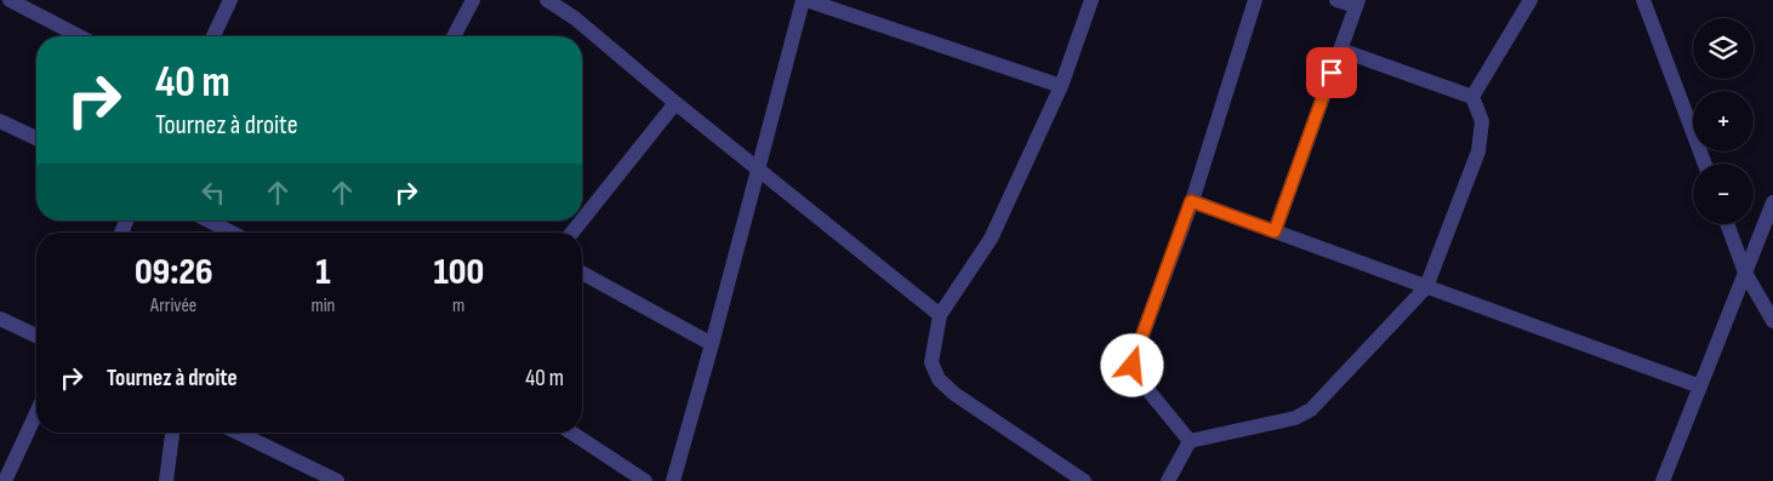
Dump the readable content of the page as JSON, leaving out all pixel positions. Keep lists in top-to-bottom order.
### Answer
{
  "page": {
    "map_buttons": ["+", "−"],
    "turn": ["40 m", "Tournez à droite"],
    "eta": [
      "09:26",
      "Arrivée",
      "1",
      "min",
      "100",
      "m"
    ],
    "list": [
      {
        "name": "Tournez à droite",
        "value": "40 m"
      }
    ]
  }
}
